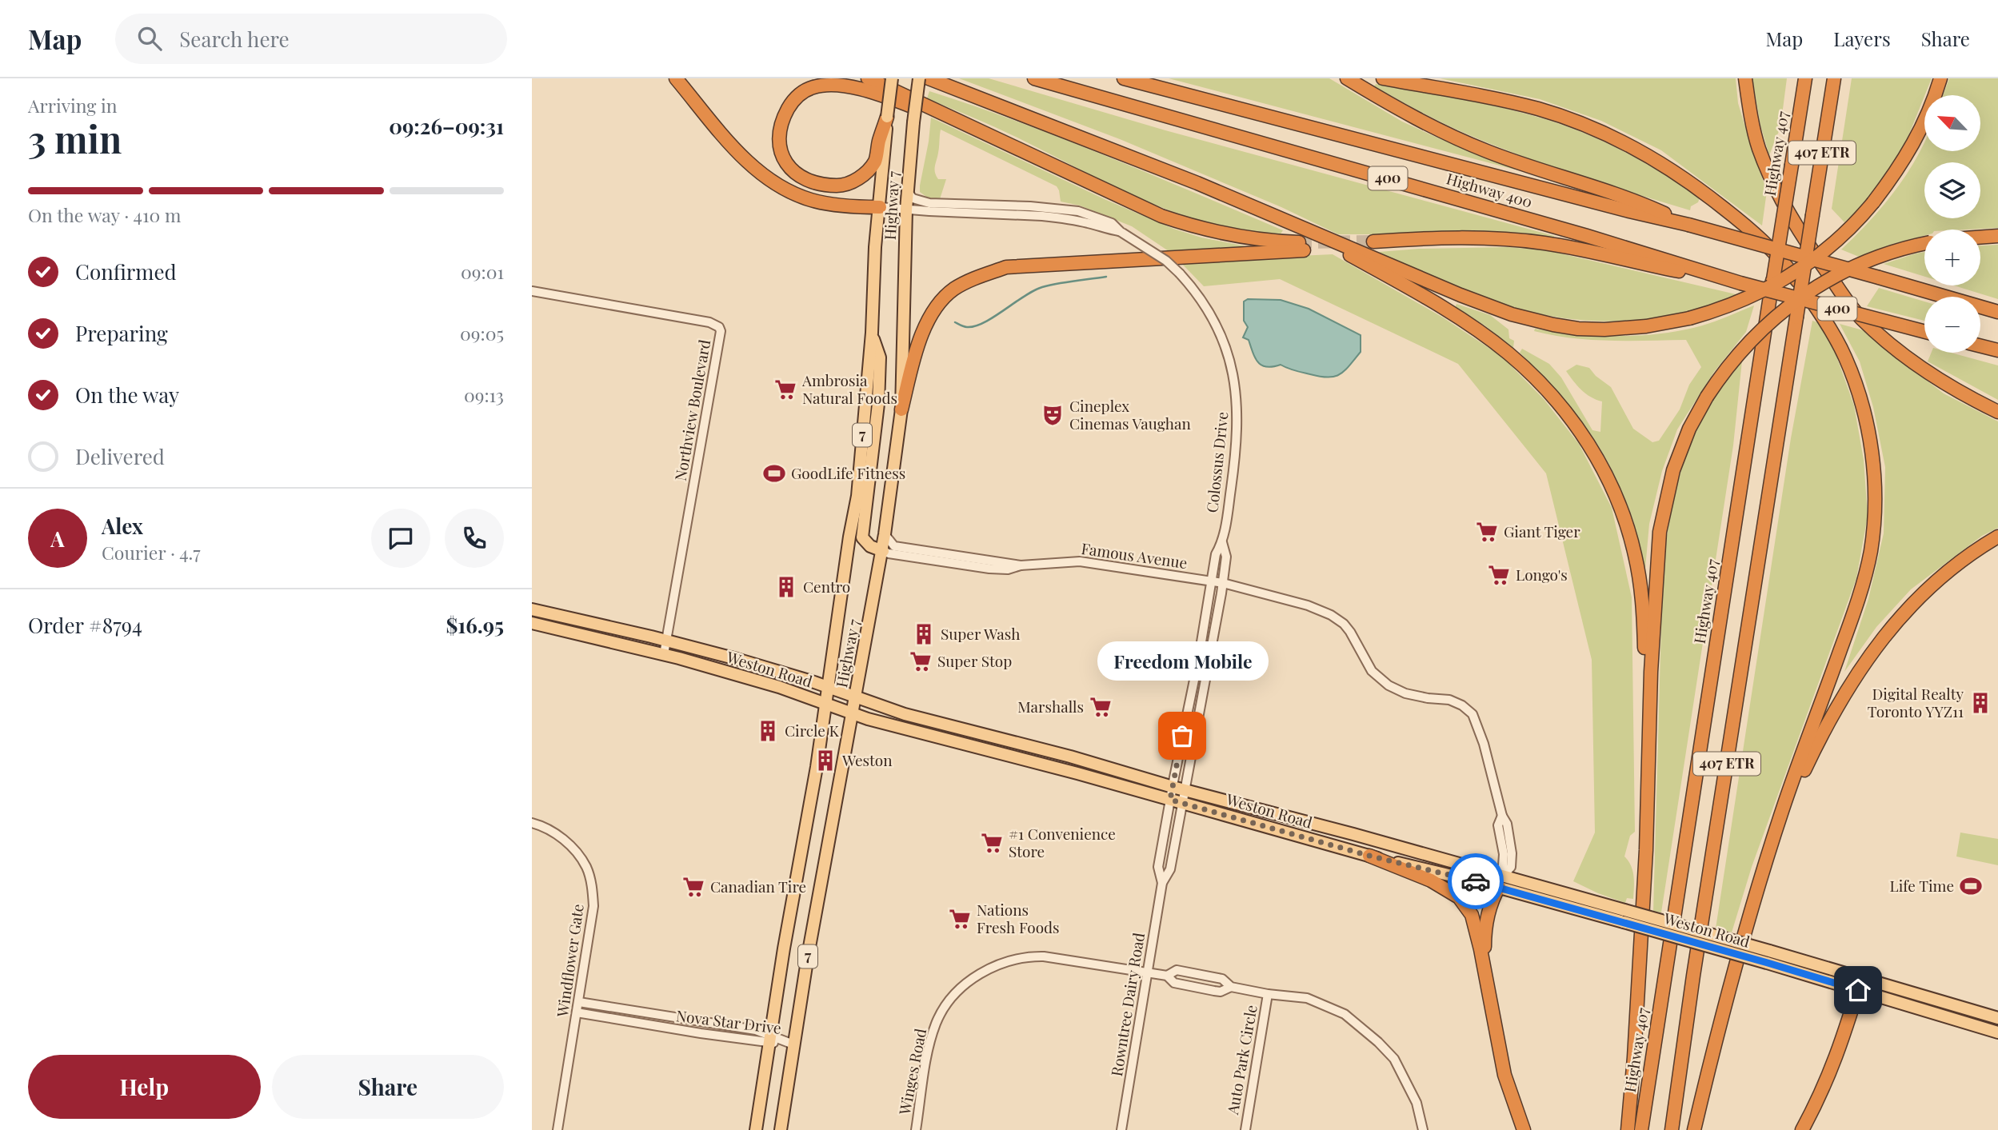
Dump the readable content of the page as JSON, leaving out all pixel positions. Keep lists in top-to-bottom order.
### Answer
{
  "streets": {
    "highway": [
      "407 ETR",
      "Highway 407",
      "400",
      "Highway 400"
    ],
    "main road": ["Highway 7", "7", "Weston Road"],
    "street": [
      "Northview Boulevard",
      "Colossus Drive",
      "Famous Avenue",
      "Windflower Gate",
      "Rowntree Dairy Road",
      "Nova Star Drive",
      "Auto Park Circle",
      "Winges Road"
    ]
  },
  "crossings": [
    ["Highway 7", "Colossus Drive"],
    ["Highway 7", "Famous Avenue"],
    ["Highway 7", "Weston Road"],
    ["Highway 7", "Nova Star Drive"],
    ["Northview Boulevard", "Weston Road"],
    ["Colossus Drive", "Famous Avenue"],
    ["Colossus Drive", "Weston Road"],
    ["Colossus Drive", "Rowntree Dairy Road"],
    ["Weston Road", "Rowntree Dairy Road"],
    ["Windflower Gate", "Nova Star Drive"],
    ["Rowntree Dairy Road", "Auto Park Circle"],
    ["Rowntree Dairy Road", "Winges Road"],
    ["Auto Park Circle", "Winges Road"]
  ],
  "places": {
    "supermarket": [
      "Ambrosia Natural Foods",
      "Giant Tiger",
      "Longo's",
      "Super Stop",
      "Marshalls",
      "#1 Convenience Store",
      "Canadian Tire",
      "Nations Fresh Foods"
    ],
    "theatre": ["Cineplex Cinemas Vaughan"],
    "sports": ["GoodLife Fitness", "Life Time"],
    "building": [
      "Centro",
      "Super Wash",
      "Digital Realty Toronto YYZ11",
      "Circle K",
      "Weston"
    ],
    "other": ["Freedom Mobile"]
  },
  "north": "top left",
  "page": {
    "header": "Map",
    "search": "Search here",
    "nav": ["Map", "Layers", "Share"],
    "heading": ["3 min", "Arriving in", "09:26–09:31"],
    "panel": [
      "Alex",
      "Courier · 4.7",
      "Order #8794",
      "$16.95"
    ],
    "map_buttons": ["+", "−"],
    "bar": "On the way · 410 m",
    "list": [
      ["Confirmed", "09:01"],
      ["Preparing", "09:05"],
      ["On the way", "09:13"],
      "Delivered"
    ],
    "round": "A",
    "bubble": "Freedom Mobile",
    "buttons": ["Help", "Share"]
  }
}
